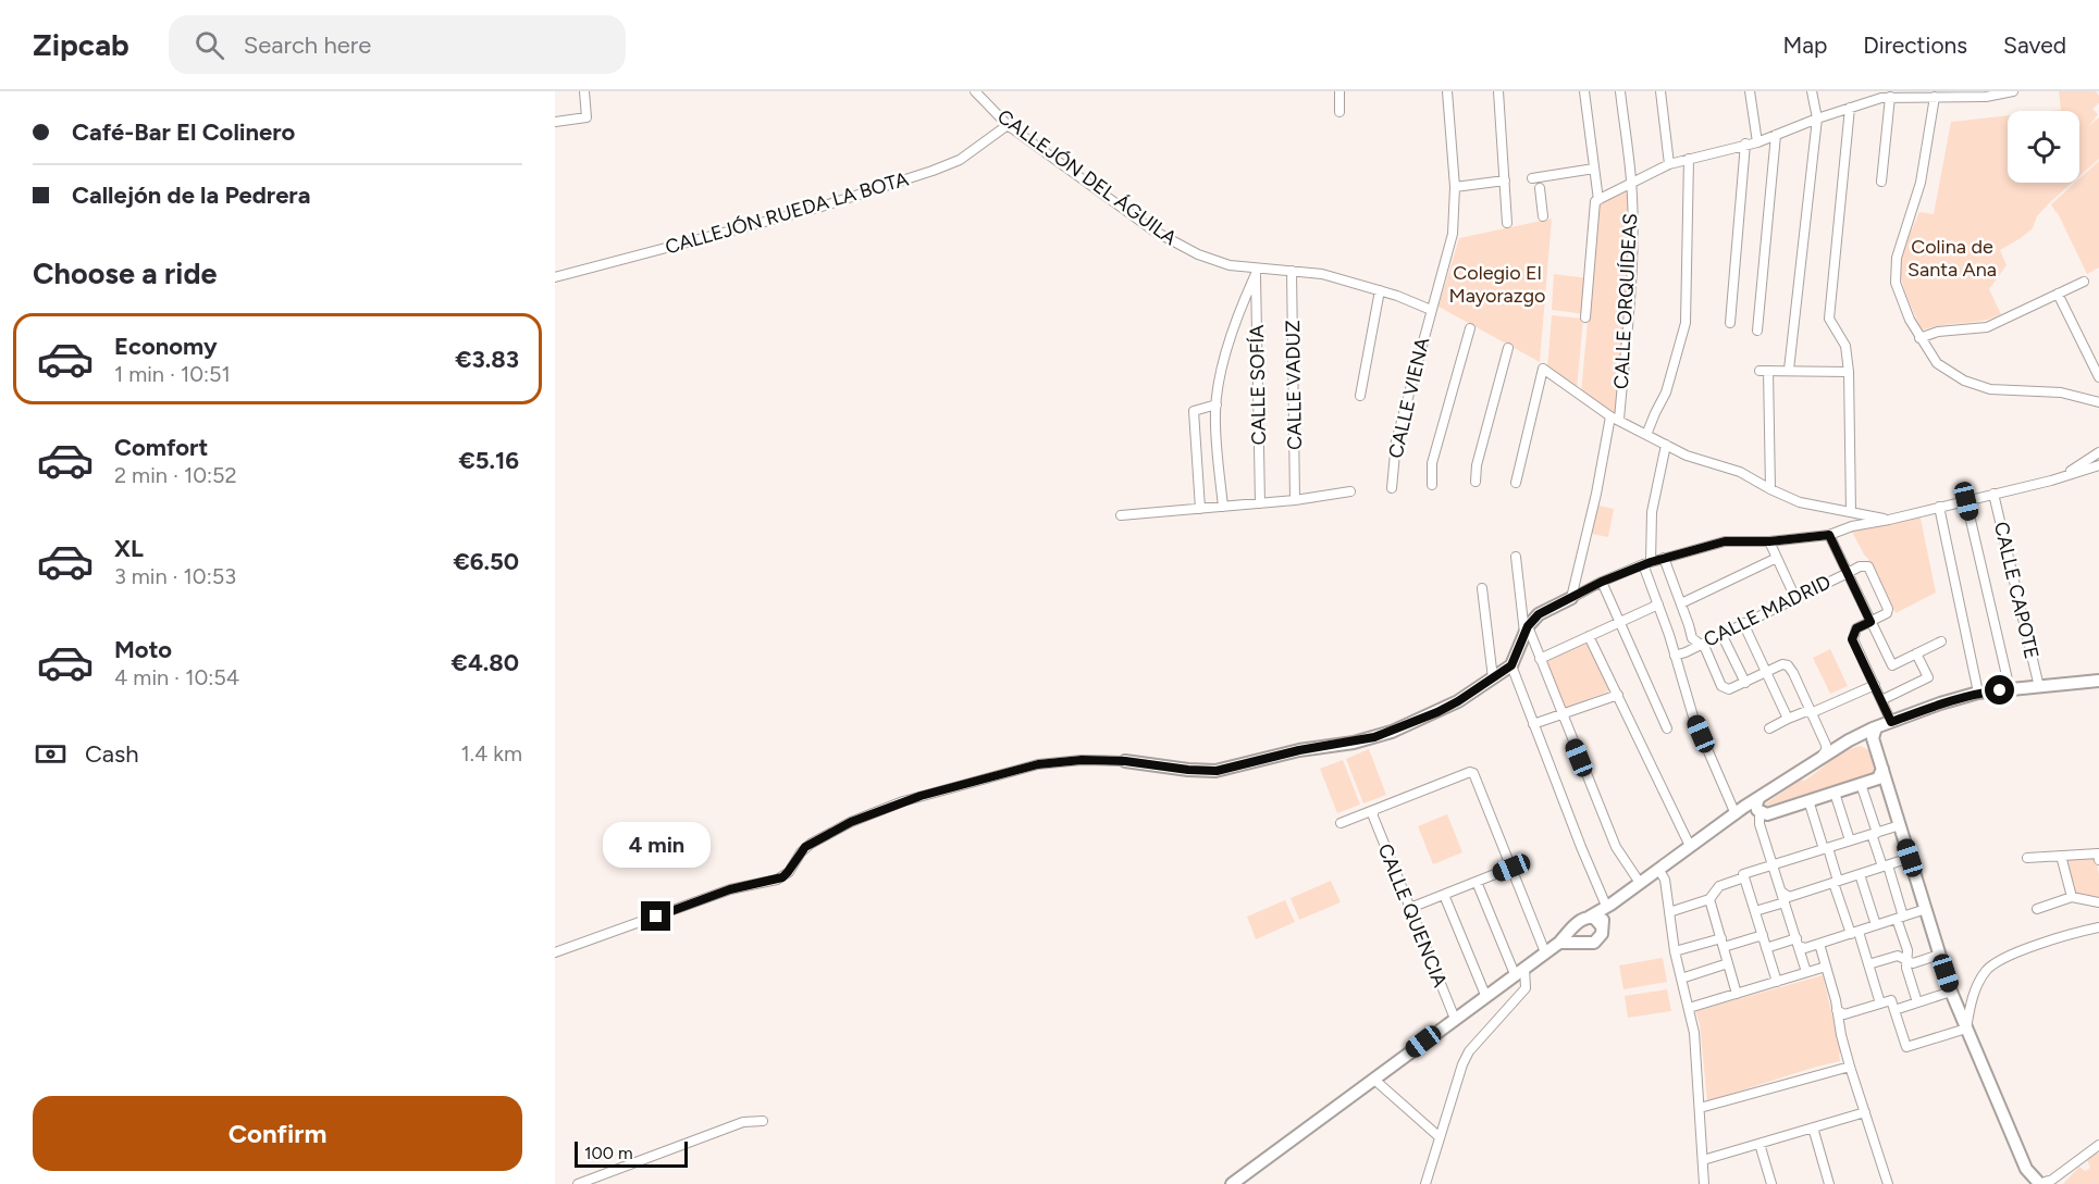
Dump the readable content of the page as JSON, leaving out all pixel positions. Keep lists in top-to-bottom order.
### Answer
{
  "streets": {
    "street": [
      "CALLEJÓN DEL ÁGUILA",
      "CALLEJÓN RUEDA LA BOTA",
      "CALLE ORQUÍDEAS",
      "CALLE SOFÍA",
      "CALLE VADUZ",
      "CALLE VIENA",
      "CALLE CAPOTE",
      "CALLE MADRID",
      "CALLE QUENCIA"
    ]
  },
  "crossings": [
    ["CALLEJÓN DEL ÁGUILA", "CALLEJÓN RUEDA LA BOTA"],
    ["CALLEJÓN DEL ÁGUILA", "CALLE SOFÍA"],
    ["CALLEJÓN DEL ÁGUILA", "CALLE VADUZ"],
    ["CALLEJÓN DEL ÁGUILA", "CALLE VIENA"]
  ],
  "parks": ["Colina de Santa Ana", "Colegio El Mayorazgo"],
  "scale_bar": "100 m",
  "page": {
    "header": "Zipcab",
    "search": "Search here",
    "nav": ["Map", "Directions", "Saved"],
    "banner": ["Café-Bar El Colinero", "Callejón de la Pedrera"],
    "heading": "Choose a ride",
    "list": [
      {
        "name": "Economy",
        "note": "1 min · 10:51",
        "value": "€3.83"
      },
      {
        "name": "Comfort",
        "note": "2 min · 10:52",
        "value": "€5.16"
      },
      {
        "name": "XL",
        "note": "3 min · 10:53",
        "value": "€6.50"
      },
      {
        "name": "Moto",
        "note": "4 min · 10:54",
        "value": "€4.80"
      }
    ],
    "pay": ["Cash", "1.4 km"],
    "bubble": "4 min",
    "buttons": "Confirm",
    "scale": "100 m"
  }
}
